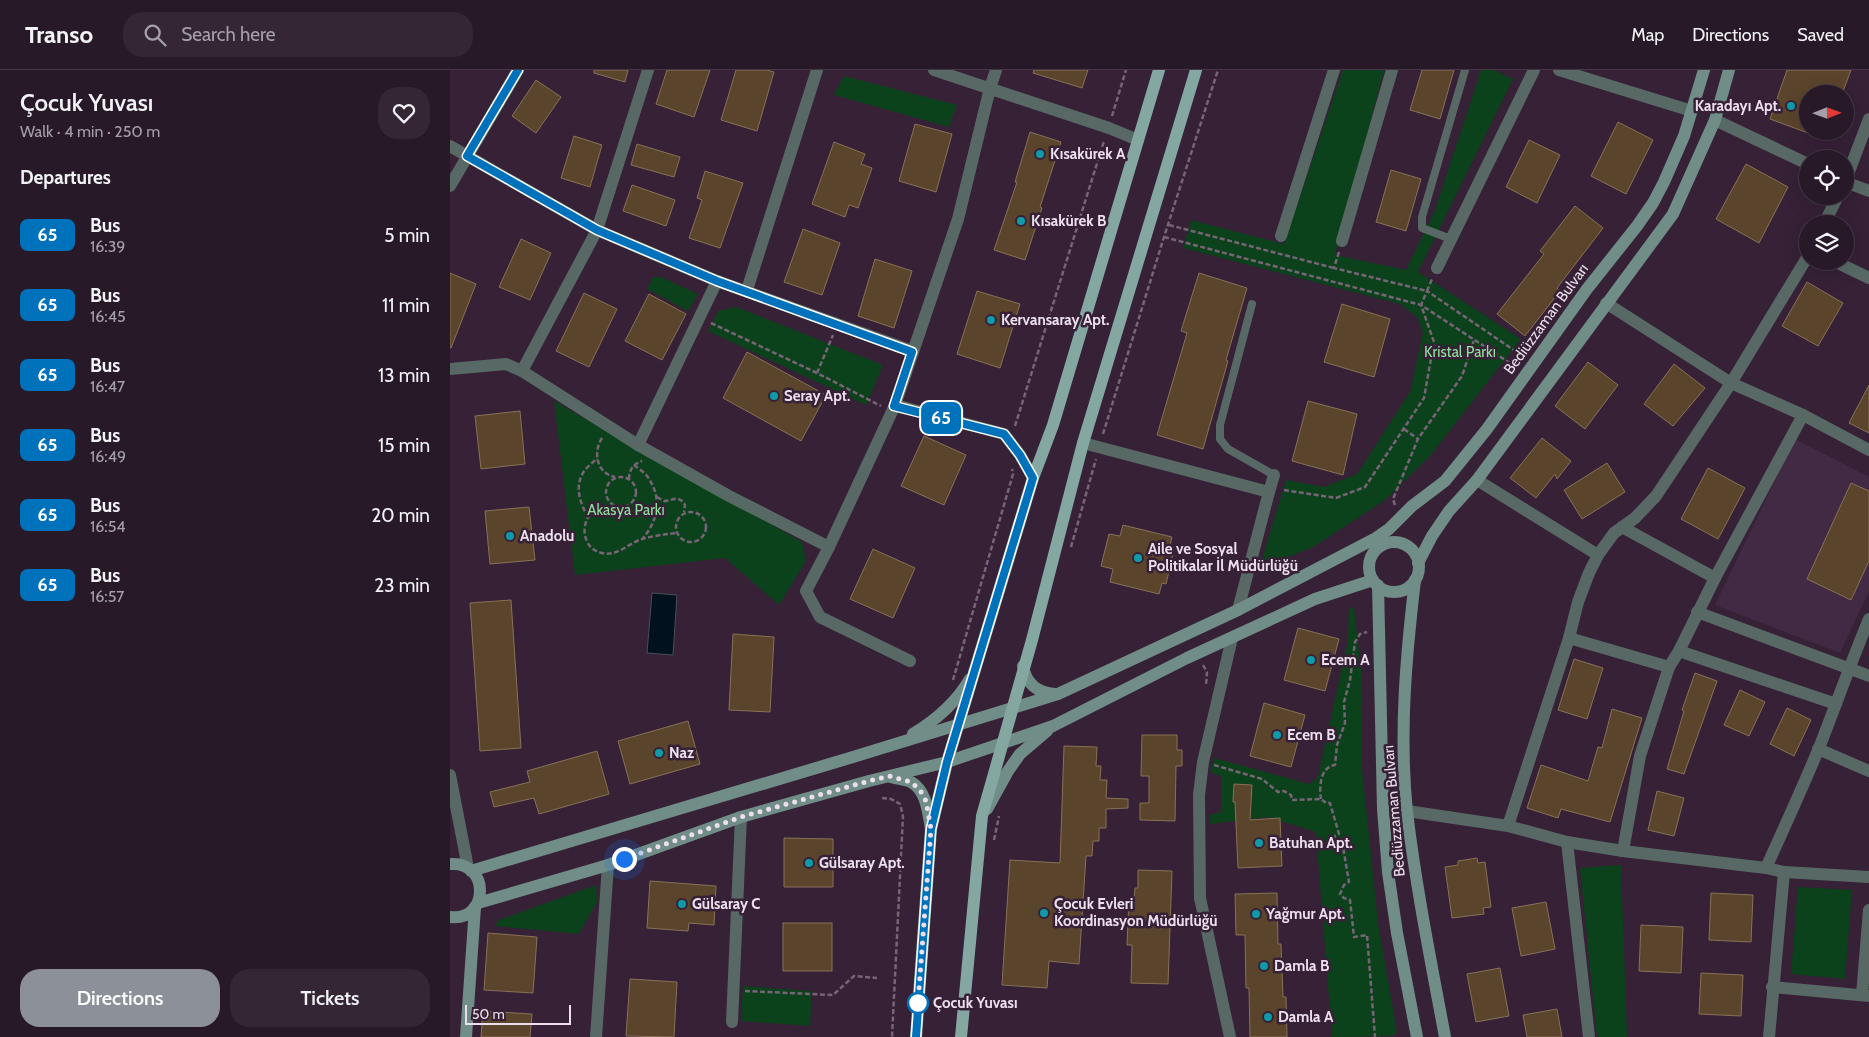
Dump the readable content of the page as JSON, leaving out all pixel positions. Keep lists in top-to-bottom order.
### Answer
{
  "streets": {
    "street": ["Bediüzzaman Bulvarı"]
  },
  "parks": ["Kristal Parkı", "Akasya Parkı"],
  "places": [
    "Karadayı Apt.",
    "Kısakürek A",
    "Kısakürek B",
    "Kervansaray Apt.",
    "Seray Apt.",
    "Anadolu",
    "Aile ve Sosyal Politikalar İl Müdürlüğü",
    "Ecem A",
    "Ecem B",
    "Naz",
    "Batuhan Apt.",
    "Gülsaray Apt.",
    "Gülsaray C",
    "Çocuk Evleri Koordinasyon Müdürlüğü",
    "Yağmur Apt.",
    "Damla B",
    "Çocuk Yuvası",
    "Damla A"
  ],
  "lines": ["bus line 65"],
  "scale_bar": "50 m",
  "north": "right",
  "page": {
    "header": "Transo",
    "search": "Search here",
    "nav": ["Map", "Directions", "Saved"],
    "heading": [
      ["Çocuk Yuvası", "Walk · 4 min · 250 m"],
      "Departures"
    ],
    "on_map": "65",
    "list": [
      {
        "mark": "65",
        "name": "Bus",
        "note": "16:39",
        "value": "5 min"
      },
      {
        "mark": "65",
        "name": "Bus",
        "note": "16:45",
        "value": "11 min"
      },
      {
        "mark": "65",
        "name": "Bus",
        "note": "16:47",
        "value": "13 min"
      },
      {
        "mark": "65",
        "name": "Bus",
        "note": "16:49",
        "value": "15 min"
      },
      {
        "mark": "65",
        "name": "Bus",
        "note": "16:54",
        "value": "20 min"
      },
      {
        "mark": "65",
        "name": "Bus",
        "note": "16:57",
        "value": "23 min"
      }
    ],
    "buttons": ["Directions", "Tickets"],
    "scale": "50 m"
  }
}
